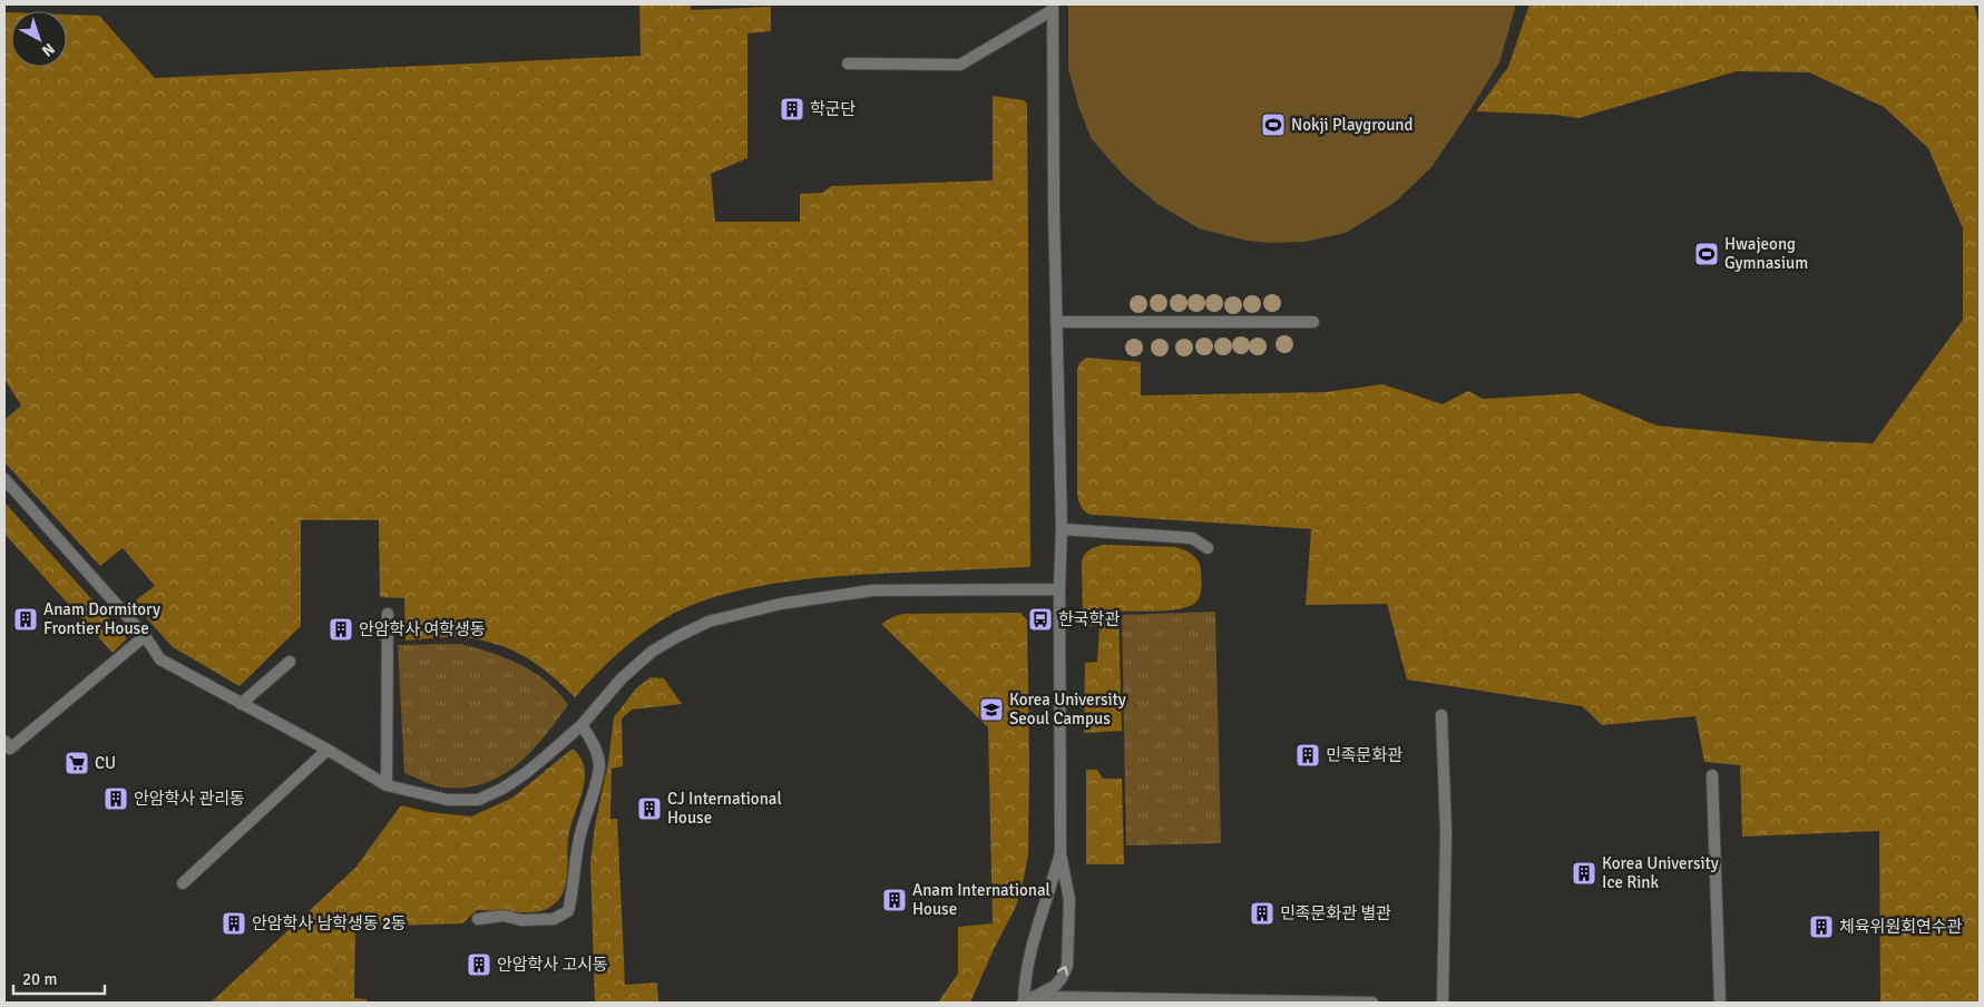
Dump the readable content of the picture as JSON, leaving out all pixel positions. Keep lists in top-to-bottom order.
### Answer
{
  "places": {
    "building": [
      "학군단",
      "Anam Dormitory Frontier House",
      "안암학사 여학생동",
      "민족문화관",
      "안암학사 관리동",
      "CJ International House",
      "Korea University Ice Rink",
      "Anam International House",
      "민족문화관 별관",
      "안암학사 남학생동 2동",
      "체육위원회연수관",
      "안암학사 고시동"
    ],
    "sports": ["Nokji Playground", "Hwajeong Gymnasium"],
    "bus stop": ["한국학관"],
    "school or university": ["Korea University Seoul Campus"],
    "supermarket": ["CU"]
  },
  "scale_bar": "20 m",
  "north": "bottom right"
}
